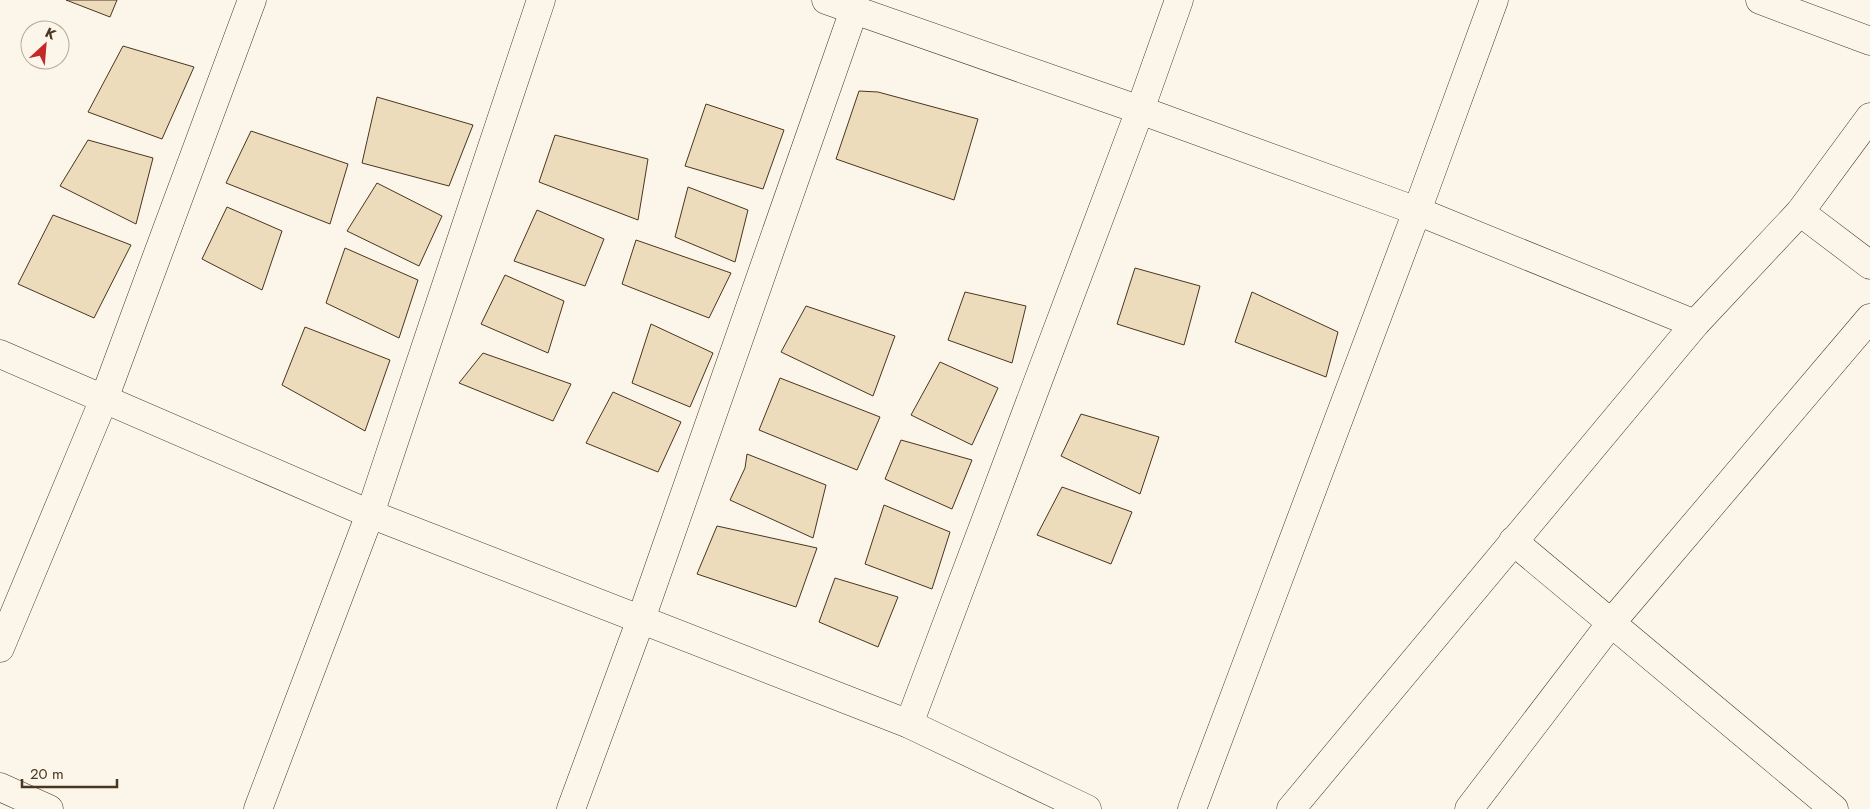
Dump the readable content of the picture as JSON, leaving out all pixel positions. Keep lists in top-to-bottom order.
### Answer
{
  "scale_bar": "20 m",
  "north": "top right"
}
